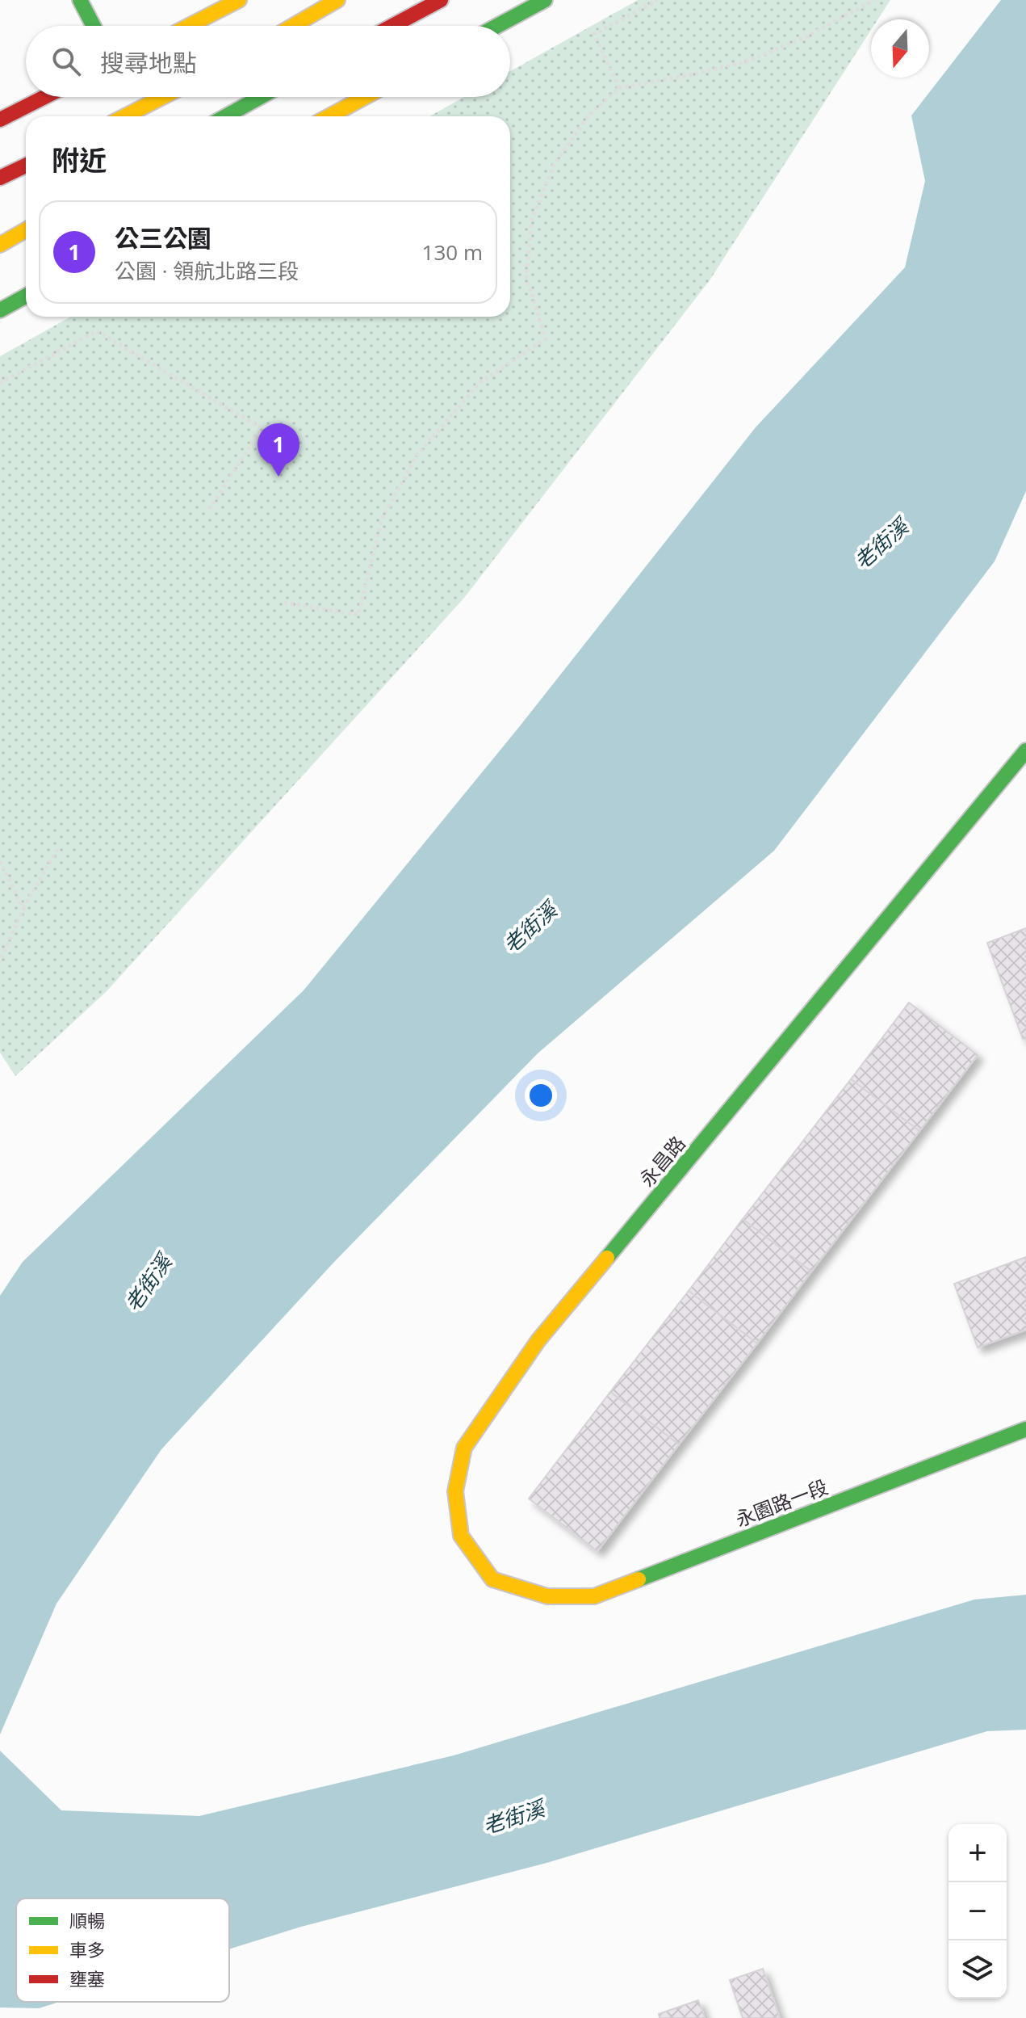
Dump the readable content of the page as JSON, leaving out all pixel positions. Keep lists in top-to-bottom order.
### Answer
{
  "streets": {
    "street": ["永昌路", "永園路一段"]
  },
  "crossings": [
    ["永昌路", "永園路一段"]
  ],
  "water": ["老街溪"],
  "legend": ["順暢", "車多", "壅塞"],
  "north": "bottom",
  "page": {
    "search": "搜尋地點",
    "heading": "附近",
    "list": [
      {
        "mark": "1",
        "name": "公三公園",
        "note": "公園 · 領航北路三段",
        "value": "130 m"
      }
    ],
    "pins": "1",
    "map_buttons": ["+", "−"]
  }
}
